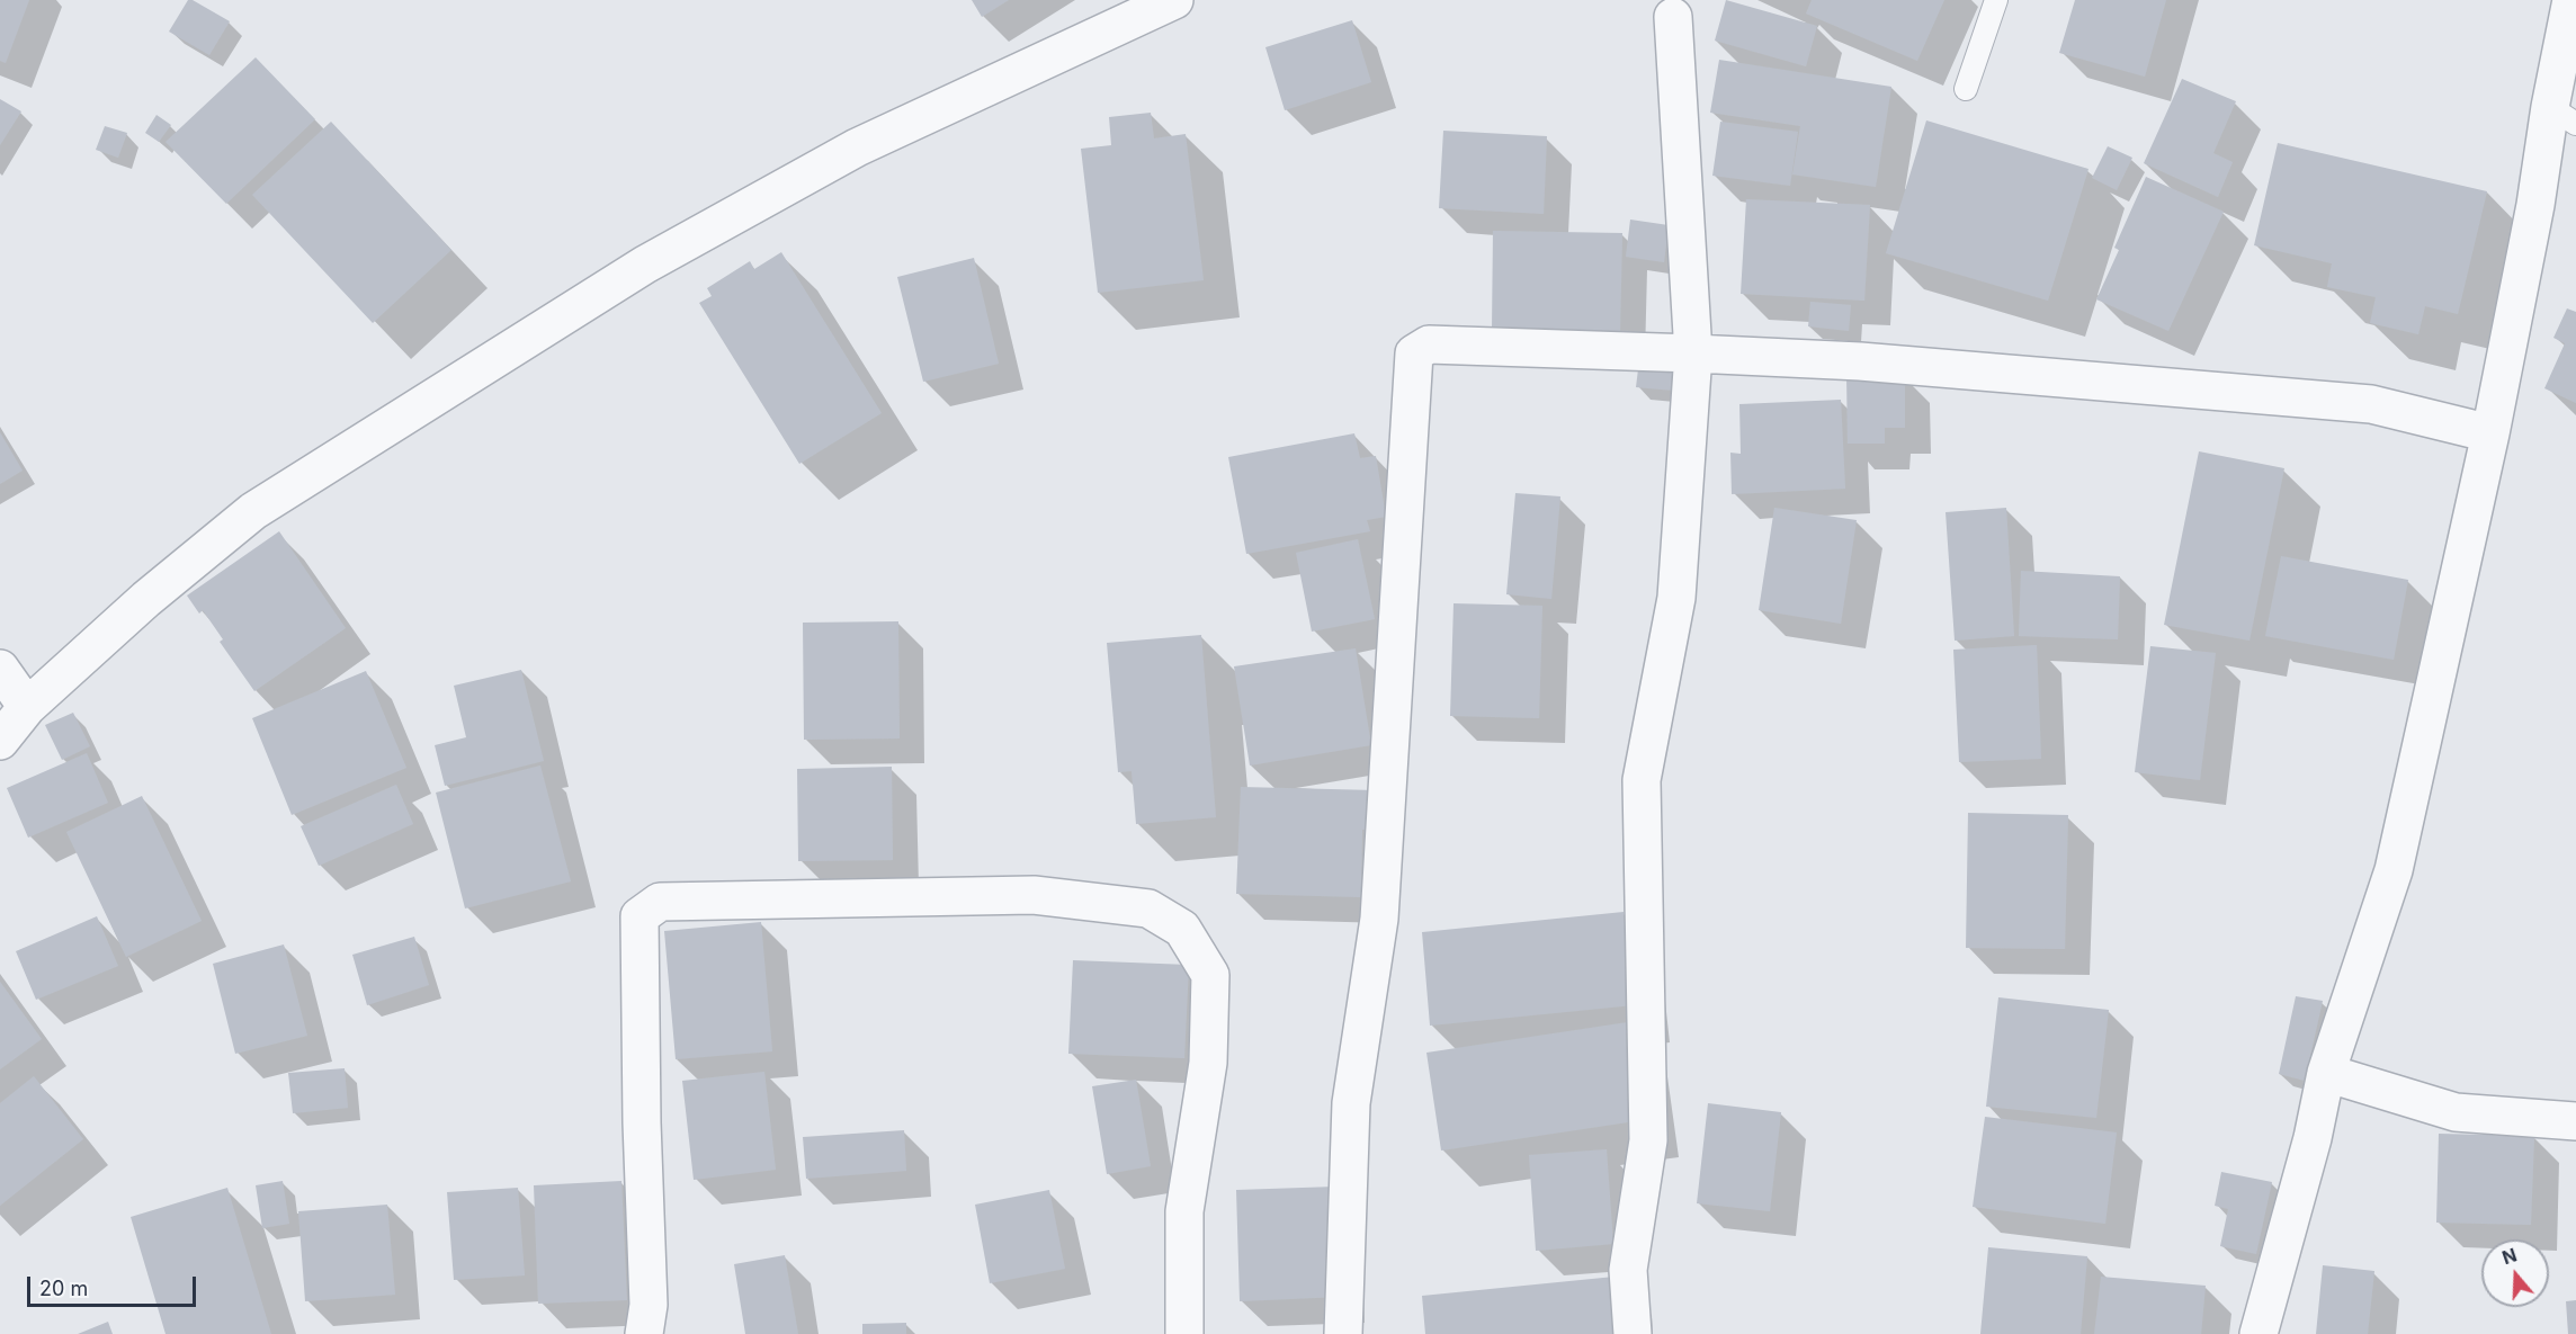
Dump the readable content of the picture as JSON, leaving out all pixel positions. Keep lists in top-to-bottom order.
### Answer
{
  "scale_bar": "20 m",
  "north": "top"
}
